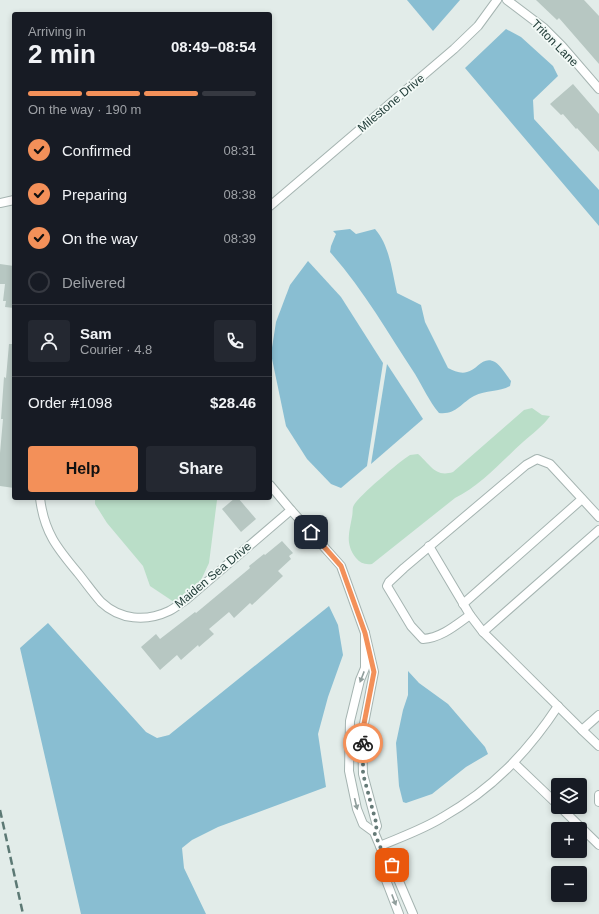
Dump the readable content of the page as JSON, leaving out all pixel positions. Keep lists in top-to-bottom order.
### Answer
{
  "streets": {
    "street": ["Triton Lane", "Milestone Drive", "Maiden Sea Drive"]
  },
  "page": {
    "heading": ["2 min", "Arriving in", "08:49–08:54"],
    "panel": [
      "Sam",
      "Courier · 4.8",
      "Order #1098",
      "$28.46"
    ],
    "bar": "On the way · 190 m",
    "list": [
      ["Confirmed", "08:31"],
      ["Preparing", "08:38"],
      ["On the way", "08:39"],
      "Delivered"
    ],
    "buttons": ["Help", "Share"],
    "map_buttons": ["+", "−"]
  }
}
